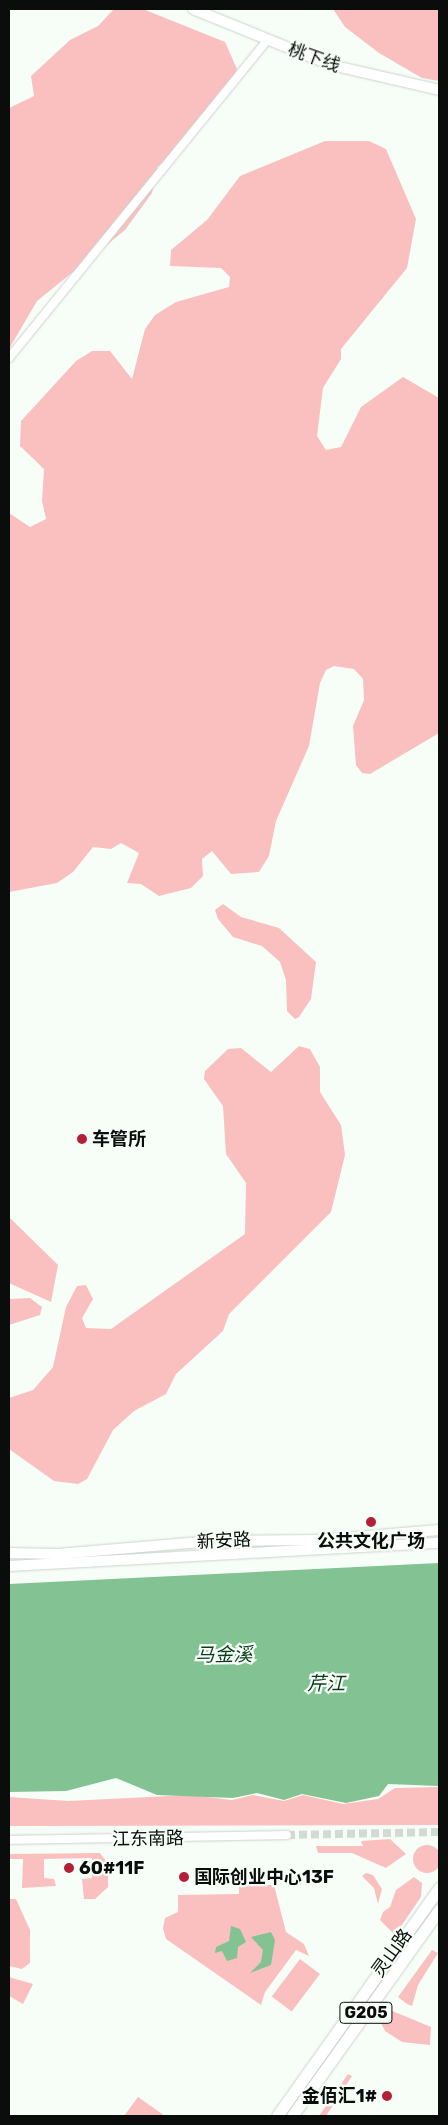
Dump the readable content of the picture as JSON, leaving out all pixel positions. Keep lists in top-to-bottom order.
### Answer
{
  "streets": {
    "highway": ["灵山路", "G205"],
    "main road": ["桃下线", "新安路"],
    "street": ["江东南路"]
  },
  "water": ["马金溪", "芹江"],
  "places": [
    "车管所",
    "公共文化广场",
    "60#11F",
    "国际创业中心13F",
    "金佰汇1#"
  ]
}
